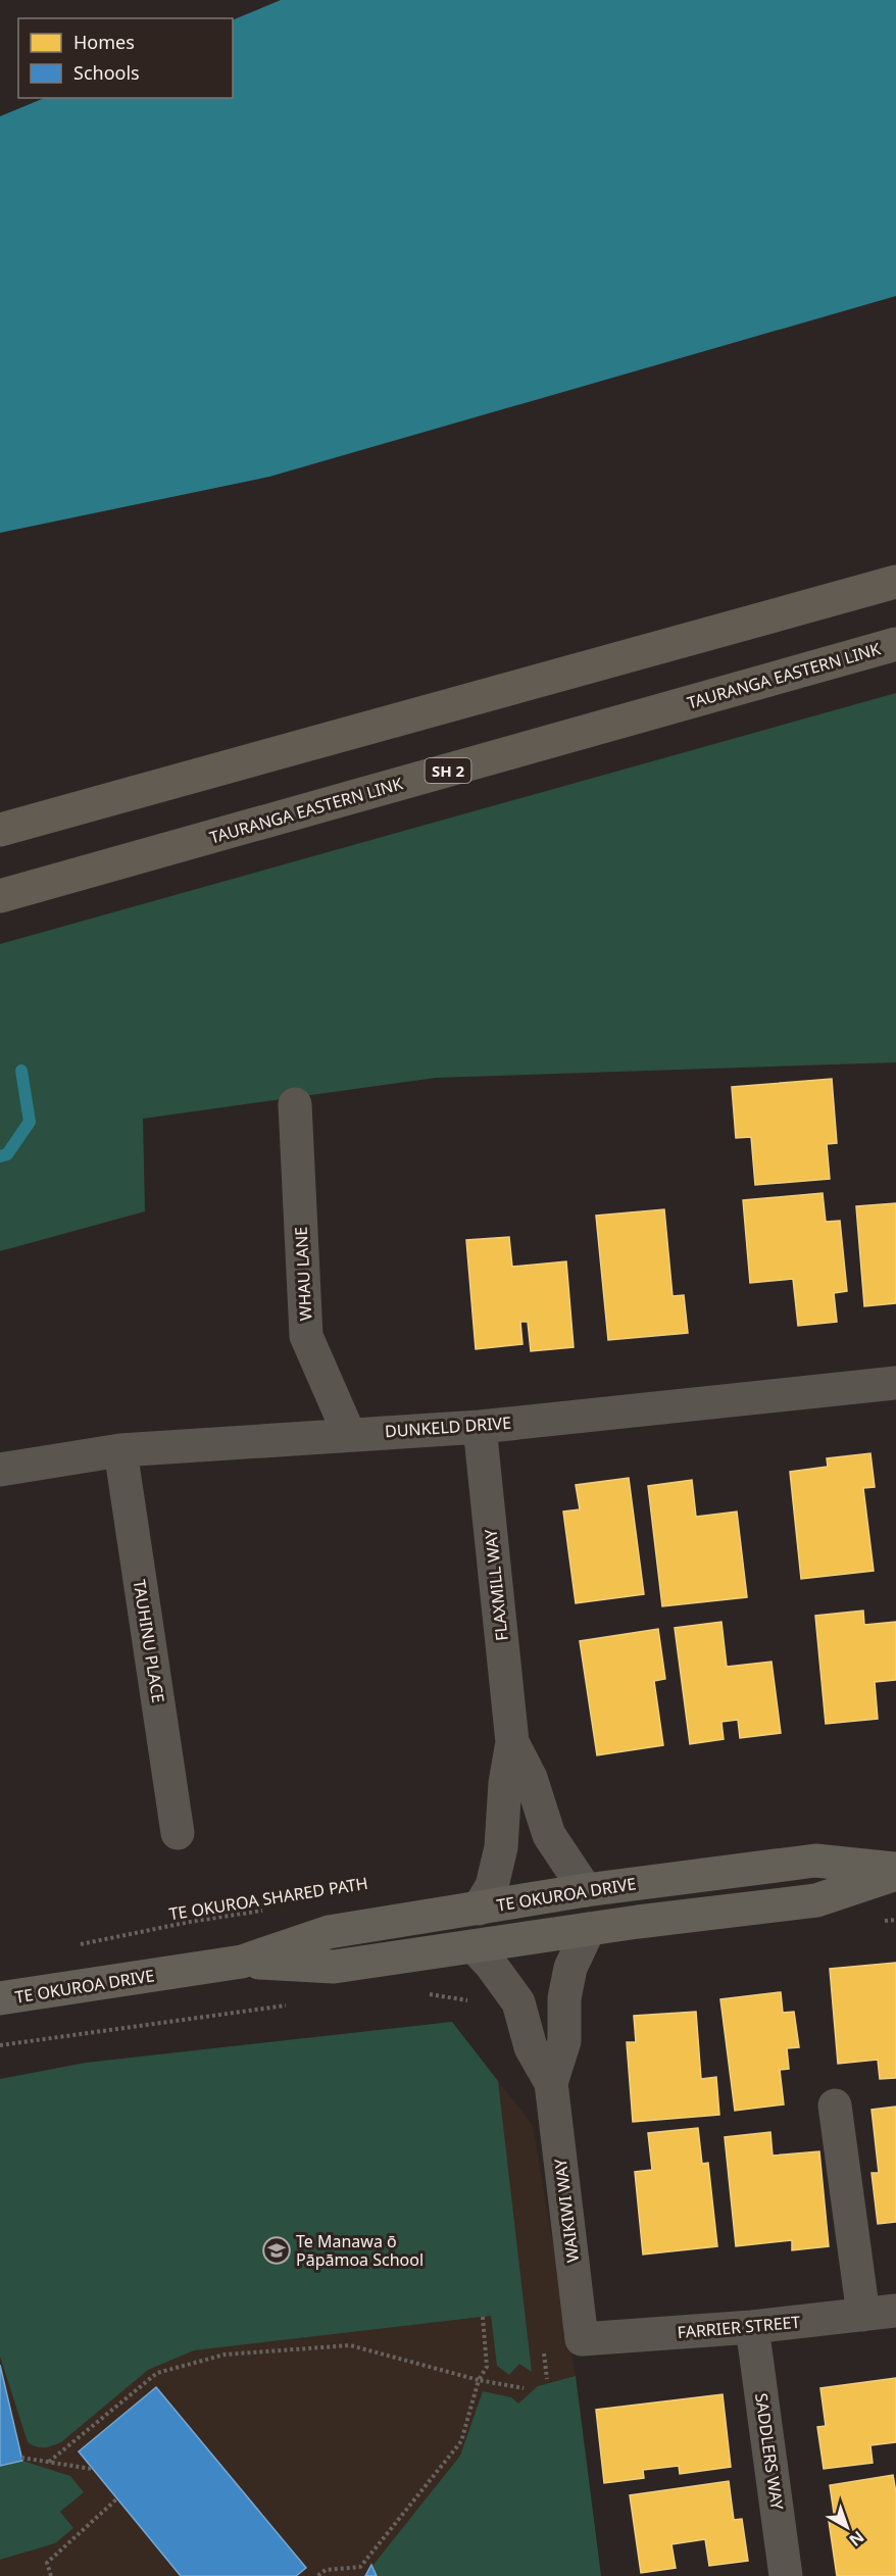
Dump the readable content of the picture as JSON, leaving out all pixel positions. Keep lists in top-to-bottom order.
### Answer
{
  "streets": {
    "highway": ["TAURANGA EASTERN LINK", "SH 2"],
    "main road": ["TE OKUROA DRIVE"],
    "street": [
      "WHAU LANE",
      "DUNKELD DRIVE",
      "FLAXMILL WAY",
      "TAUHINU PLACE",
      "WAIKIWI WAY",
      "FARRIER STREET",
      "SADDLERS WAY"
    ],
    "path": ["TE OKUROA SHARED PATH"]
  },
  "crossings": [
    ["WHAU LANE", "DUNKELD DRIVE"],
    ["DUNKELD DRIVE", "FLAXMILL WAY"],
    ["DUNKELD DRIVE", "TAUHINU PLACE"],
    ["FLAXMILL WAY", "TE OKUROA DRIVE"],
    ["TE OKUROA DRIVE", "WAIKIWI WAY"],
    ["WAIKIWI WAY", "FARRIER STREET"],
    ["FARRIER STREET", "SADDLERS WAY"]
  ],
  "places": {
    "school or university": ["Te Manawa ō Pāpāmoa School"]
  },
  "legend": ["Homes", "Schools"],
  "north": "bottom right"
}
